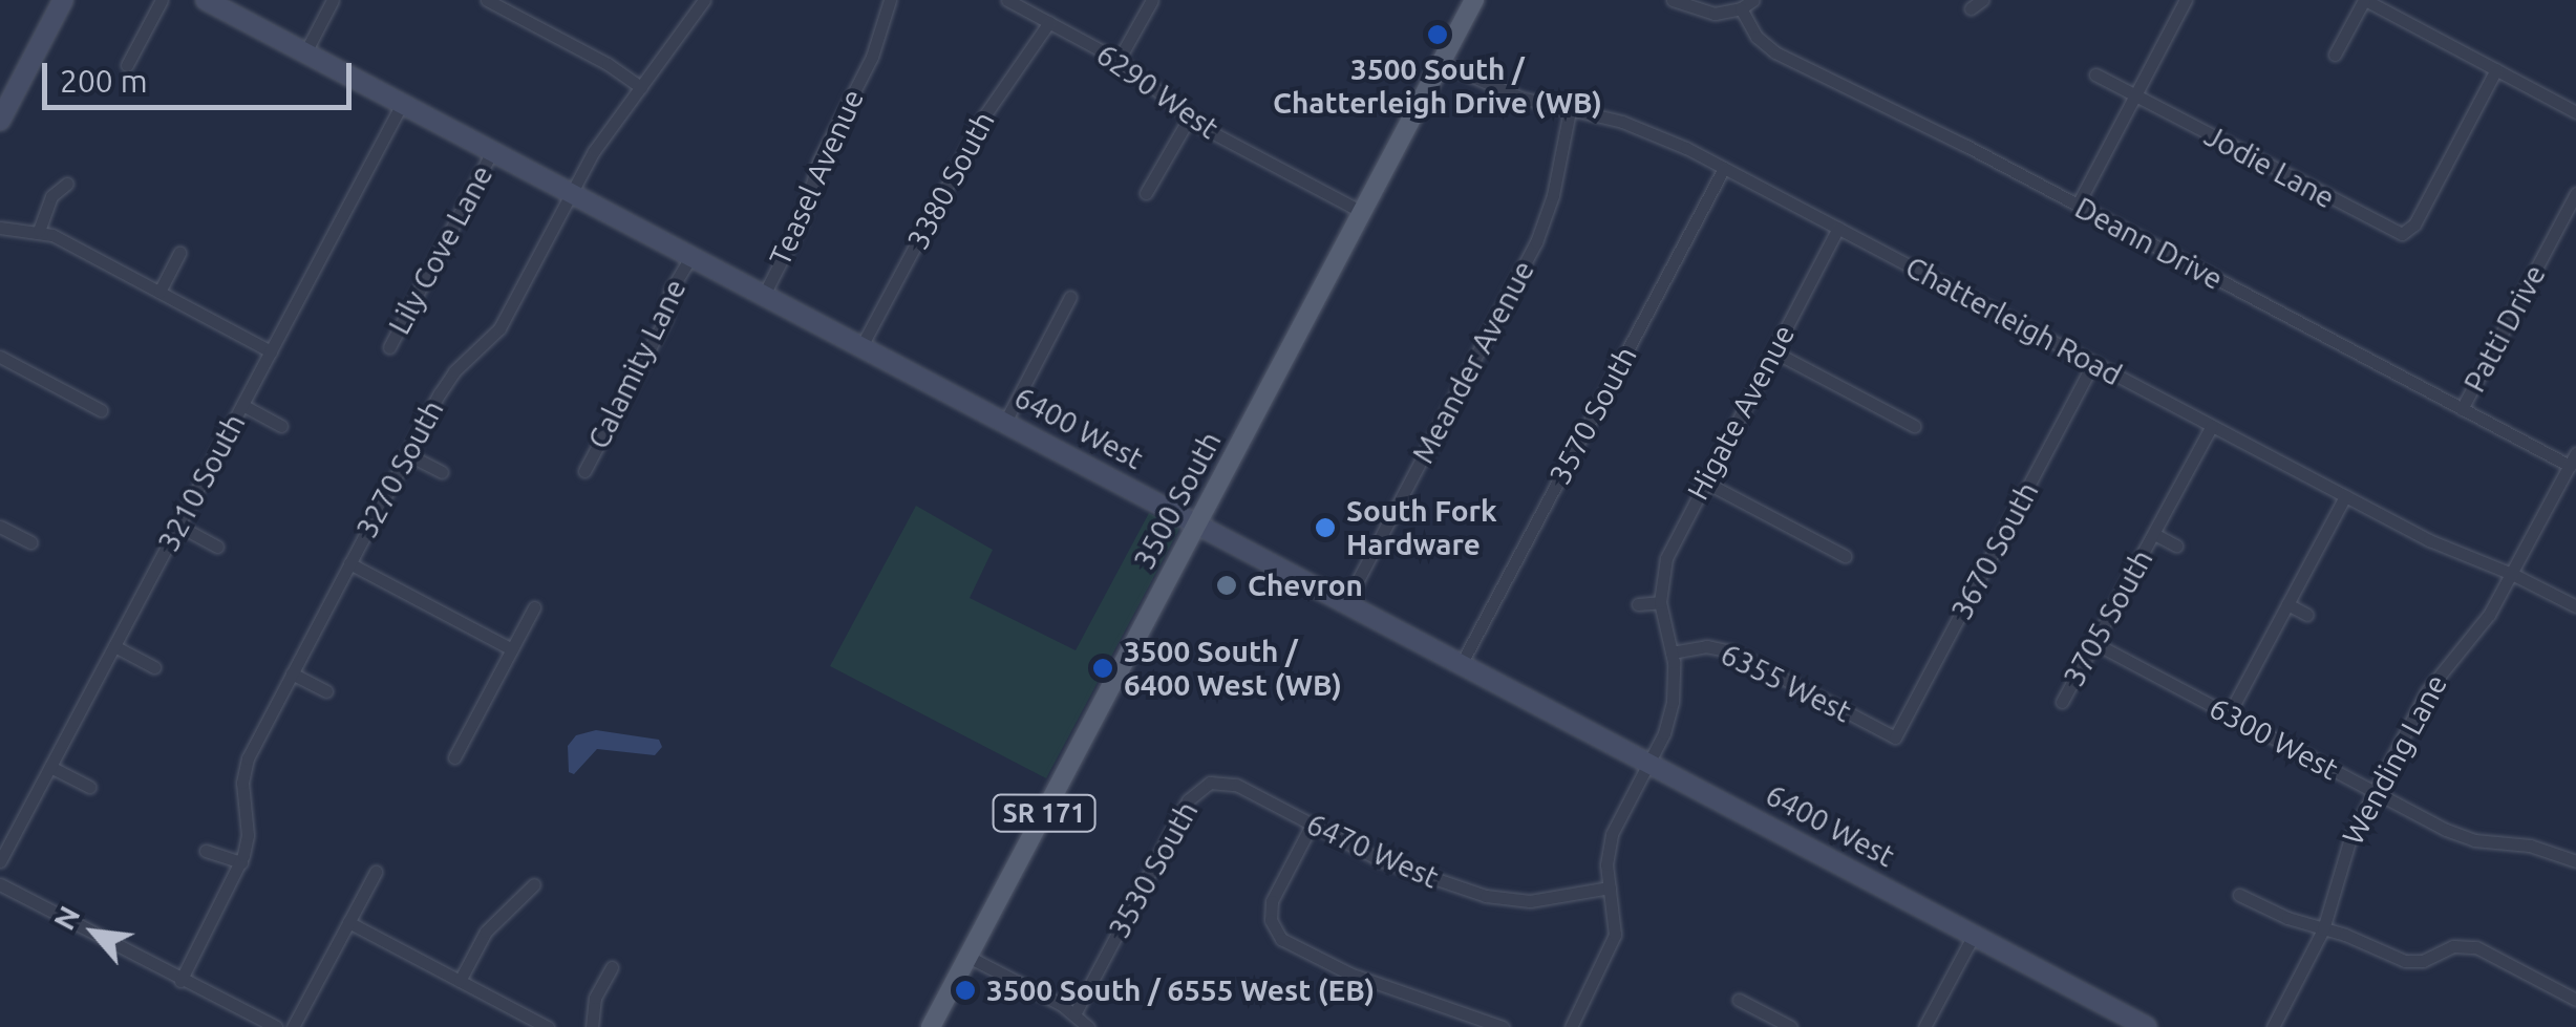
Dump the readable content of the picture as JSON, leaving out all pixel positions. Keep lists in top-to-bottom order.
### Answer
{
  "streets": {
    "main road": ["3500 South", "SR 171"],
    "street": [
      "6290 West",
      "Jodie Lane",
      "Teasel Avenue",
      "3380 South",
      "Deann Drive",
      "Lily Cove Lane",
      "Chatterleigh Road",
      "Patti Drive",
      "Meander Avenue",
      "Calamity Lane",
      "Higate Avenue",
      "3570 South",
      "6400 West",
      "3270 South",
      "3210 South",
      "3670 South",
      "3705 South",
      "6355 West",
      "6300 West",
      "Wending Lane",
      "6470 West",
      "3530 South"
    ]
  },
  "crossings": [
    ["6290 West", "3380 South"],
    ["6290 West", "3500 South"],
    ["Teasel Avenue", "6400 West"],
    ["3380 South", "6400 West"],
    ["Deann Drive", "Patti Drive"],
    ["Deann Drive", "Wending Lane"],
    ["Lily Cove Lane", "6400 West"],
    ["Chatterleigh Road", "Meander Avenue"],
    ["Chatterleigh Road", "Higate Avenue"],
    ["Chatterleigh Road", "3570 South"],
    ["Chatterleigh Road", "3500 South"],
    ["Chatterleigh Road", "3670 South"],
    ["Chatterleigh Road", "3705 South"],
    ["Chatterleigh Road", "Wending Lane"],
    ["Meander Avenue", "6400 West"],
    ["Calamity Lane", "6400 West"],
    ["Higate Avenue", "6400 West"],
    ["Higate Avenue", "6355 West"],
    ["Higate Avenue", "6470 West"],
    ["3570 South", "6400 West"],
    ["6400 West", "3270 South"],
    ["6400 West", "3210 South"],
    ["6400 West", "3500 South"],
    ["3670 South", "6355 West"],
    ["3705 South", "6300 West"],
    ["6300 West", "Wending Lane"],
    ["6470 West", "3530 South"]
  ],
  "places": [
    "3500 South / Chatterleigh Drive (WB)",
    "South Fork Hardware",
    "Chevron",
    "3500 South / 6400 West (WB)",
    "3500 South / 6555 West (EB)"
  ],
  "scale_bar": "200 m",
  "north": "top left"
}
